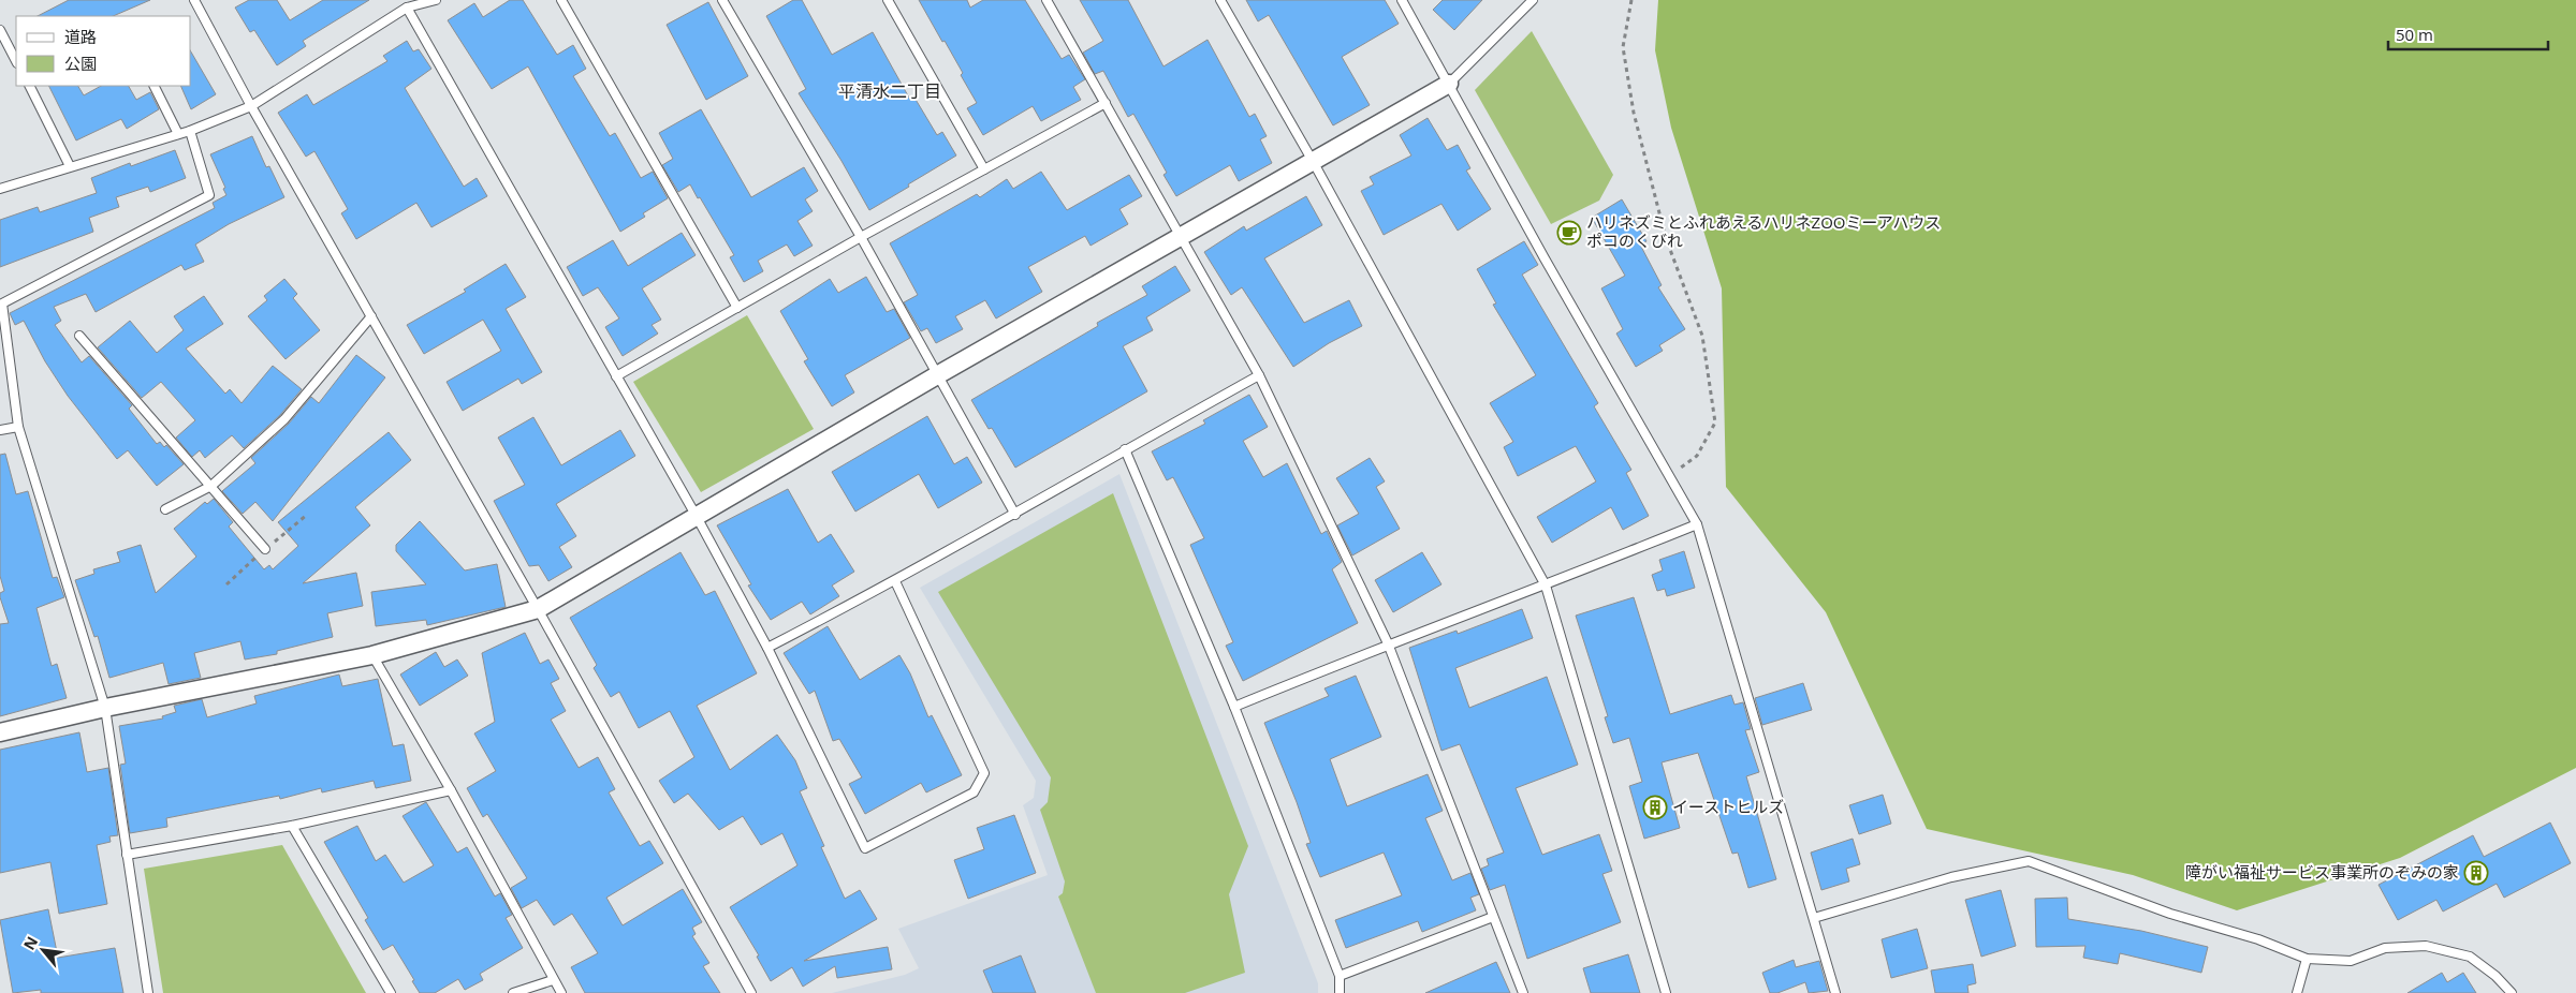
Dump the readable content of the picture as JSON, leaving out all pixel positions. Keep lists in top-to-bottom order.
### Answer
{
  "districts": ["平清水二丁目"],
  "places": {
    "cafe": ["ハリネズミとふれあえるハリネZOOミーアハウス ポコのくびれ"],
    "building": ["イーストヒルズ", "障がい福祉サービス事業所のぞみの家"]
  },
  "legend": ["道路", "公園"],
  "scale_bar": "50 m",
  "north": "top left"
}
